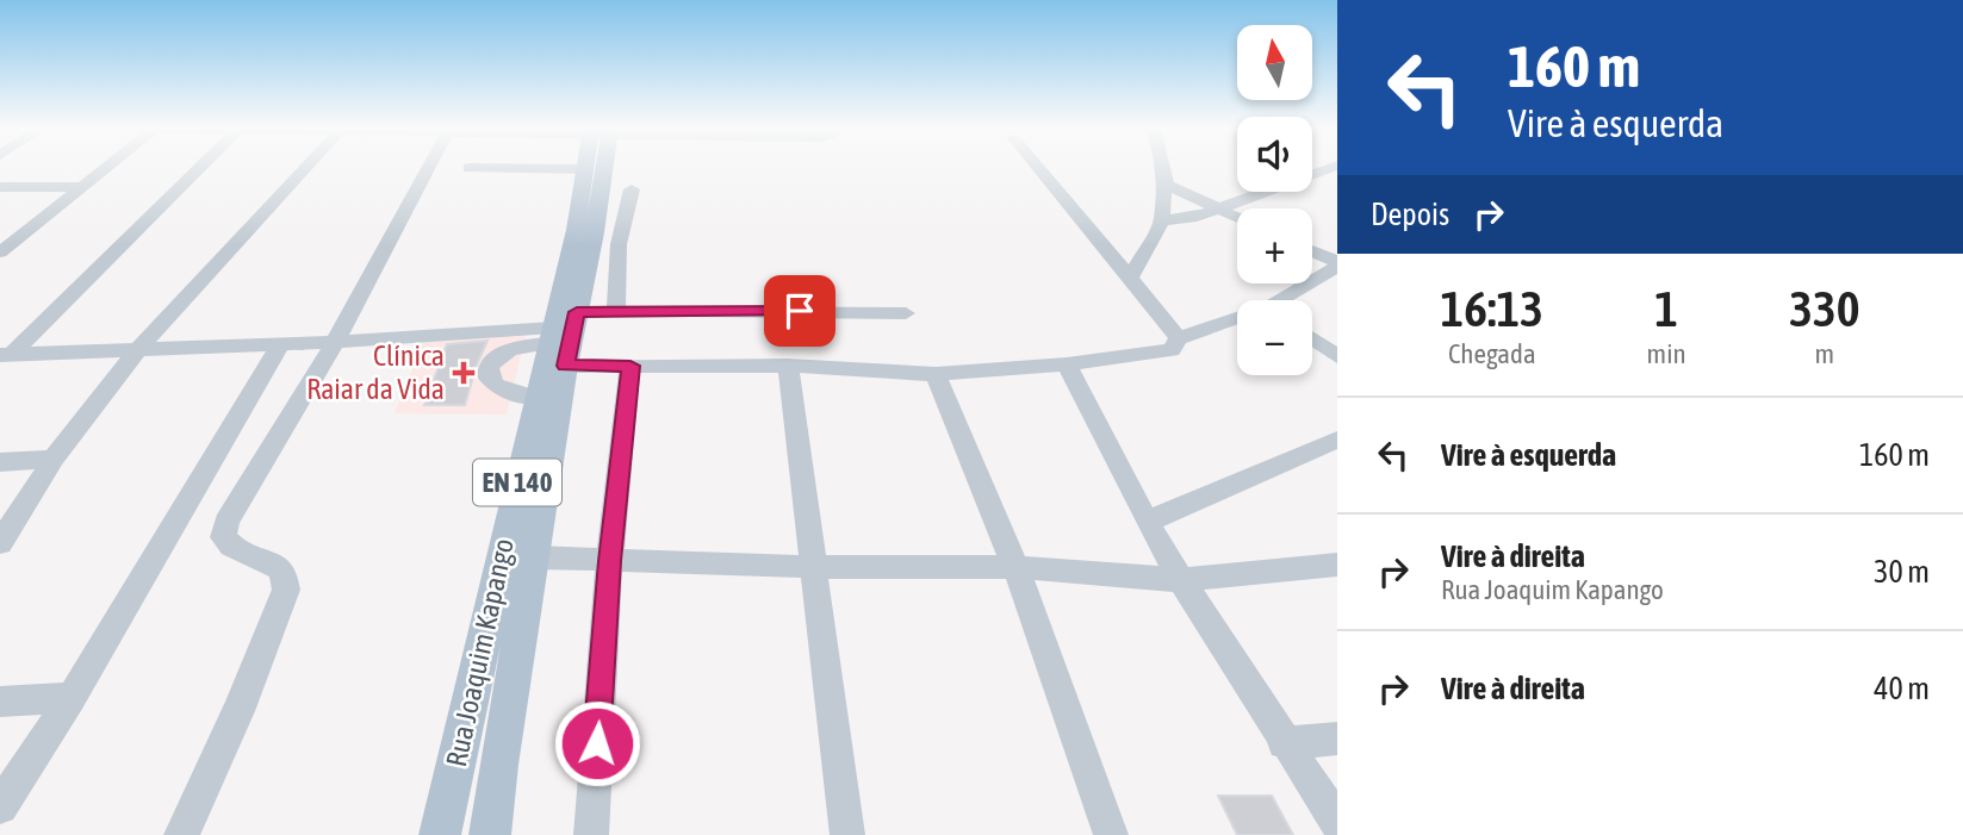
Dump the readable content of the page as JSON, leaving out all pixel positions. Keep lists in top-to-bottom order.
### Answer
{
  "streets": {
    "main road": ["EN 140", "Rua Joaquim Kapango"]
  },
  "places": {
    "health": ["Clínica Raiar da Vida"]
  },
  "north": "top",
  "page": {
    "turn": ["160 m", "Vire à esquerda"],
    "map_buttons": ["+", "−"],
    "then": "Depois",
    "eta": [
      "16:13",
      "Chegada",
      "1",
      "min",
      "330",
      "m"
    ],
    "list": [
      {
        "name": "Vire à esquerda",
        "value": "160 m"
      },
      {
        "name": "Vire à direita",
        "note": "Rua Joaquim Kapango",
        "value": "30 m"
      },
      {
        "name": "Vire à direita",
        "value": "40 m"
      }
    ]
  }
}
